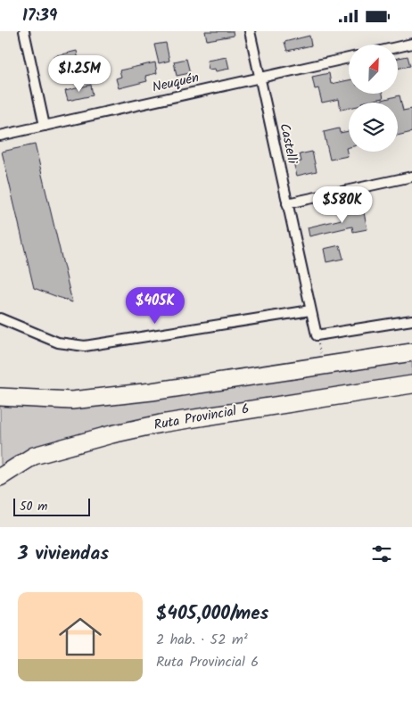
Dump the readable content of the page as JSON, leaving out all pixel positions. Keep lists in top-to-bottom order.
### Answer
{
  "streets": {
    "highway": ["Ruta Provincial 6"],
    "street": ["Neuquén", "Castelli"]
  },
  "crossings": [
    ["Neuquén", "Castelli"]
  ],
  "scale_bar": "50 m",
  "north": "top right",
  "page": {
    "status": "17:39",
    "price": ["$1.25M", "$580K", "$405K"],
    "scale": "50 m",
    "heading": "3 viviendas",
    "list": [
      {
        "name": "$405,000/mes",
        "note": "2 hab. · 52 m² · Ruta Provincial 6"
      }
    ]
  }
}
